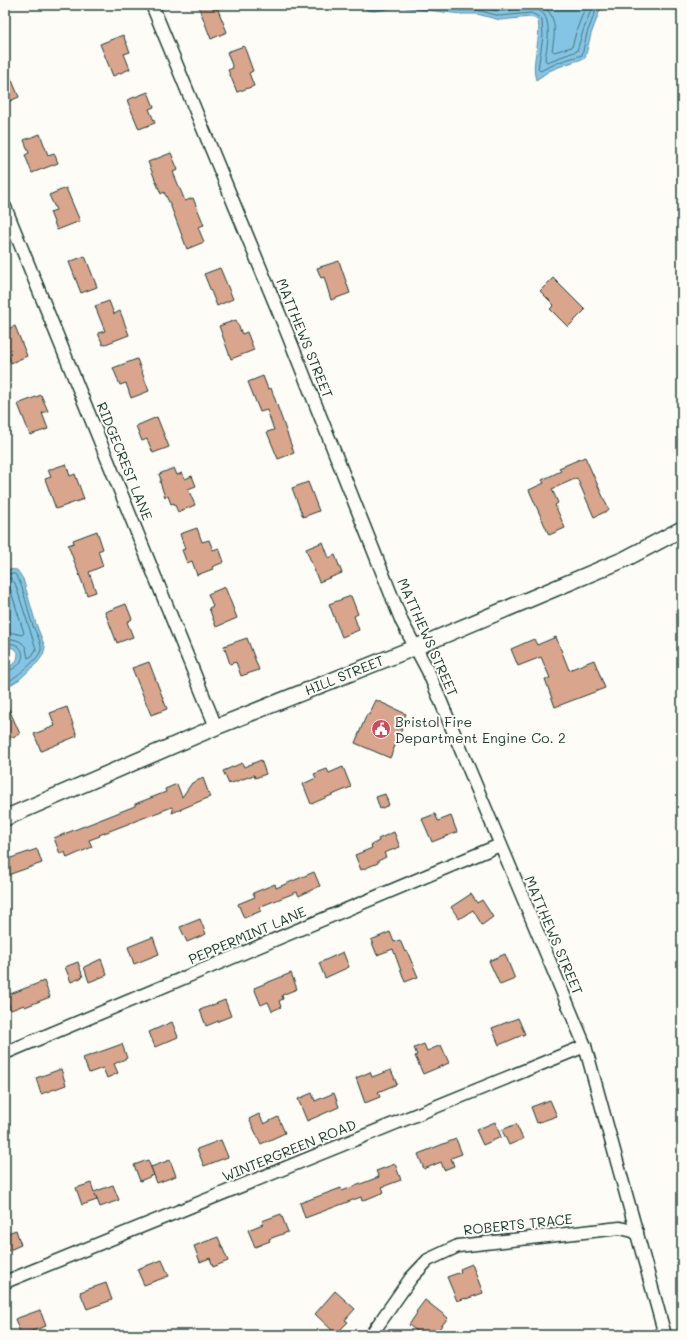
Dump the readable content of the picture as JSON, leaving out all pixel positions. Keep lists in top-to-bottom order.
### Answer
{
  "streets": {
    "street": [
      "MATTHEWS STREET",
      "RIDGECREST LANE",
      "HILL STREET",
      "PEPPERMINT LANE",
      "WINTERGREEN ROAD",
      "ROBERTS TRACE"
    ]
  },
  "crossings": [
    ["MATTHEWS STREET", "HILL STREET"],
    ["MATTHEWS STREET", "PEPPERMINT LANE"],
    ["MATTHEWS STREET", "WINTERGREEN ROAD"],
    ["MATTHEWS STREET", "ROBERTS TRACE"],
    ["RIDGECREST LANE", "HILL STREET"]
  ],
  "places": {
    "public building": ["Bristol Fire Department Engine Co. 2"]
  }
}
